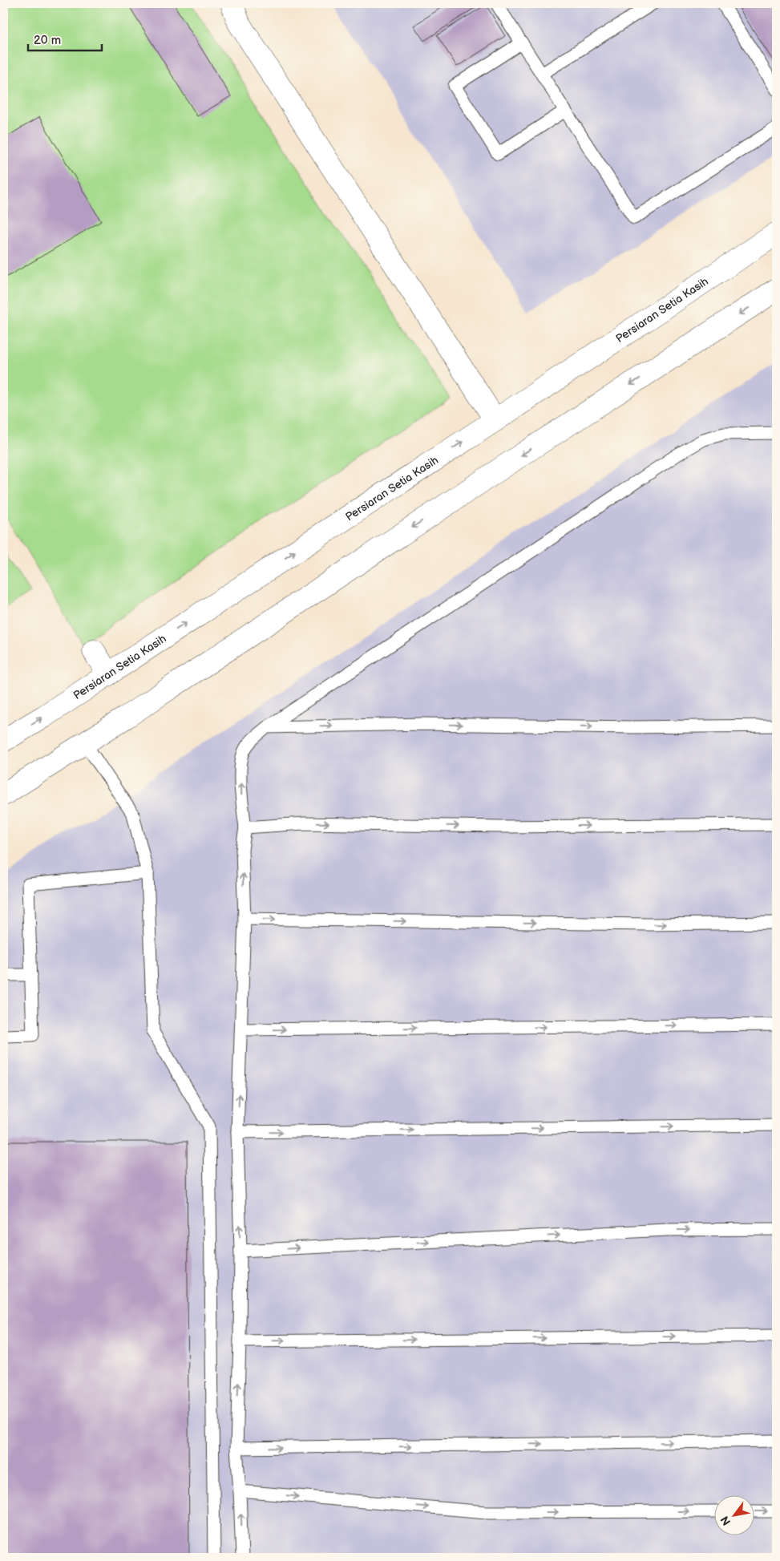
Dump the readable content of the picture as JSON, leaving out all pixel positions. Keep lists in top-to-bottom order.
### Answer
{
  "streets": {
    "street": ["Persiaran Setia Kasih"]
  },
  "scale_bar": "20 m",
  "north": "bottom left"
}
